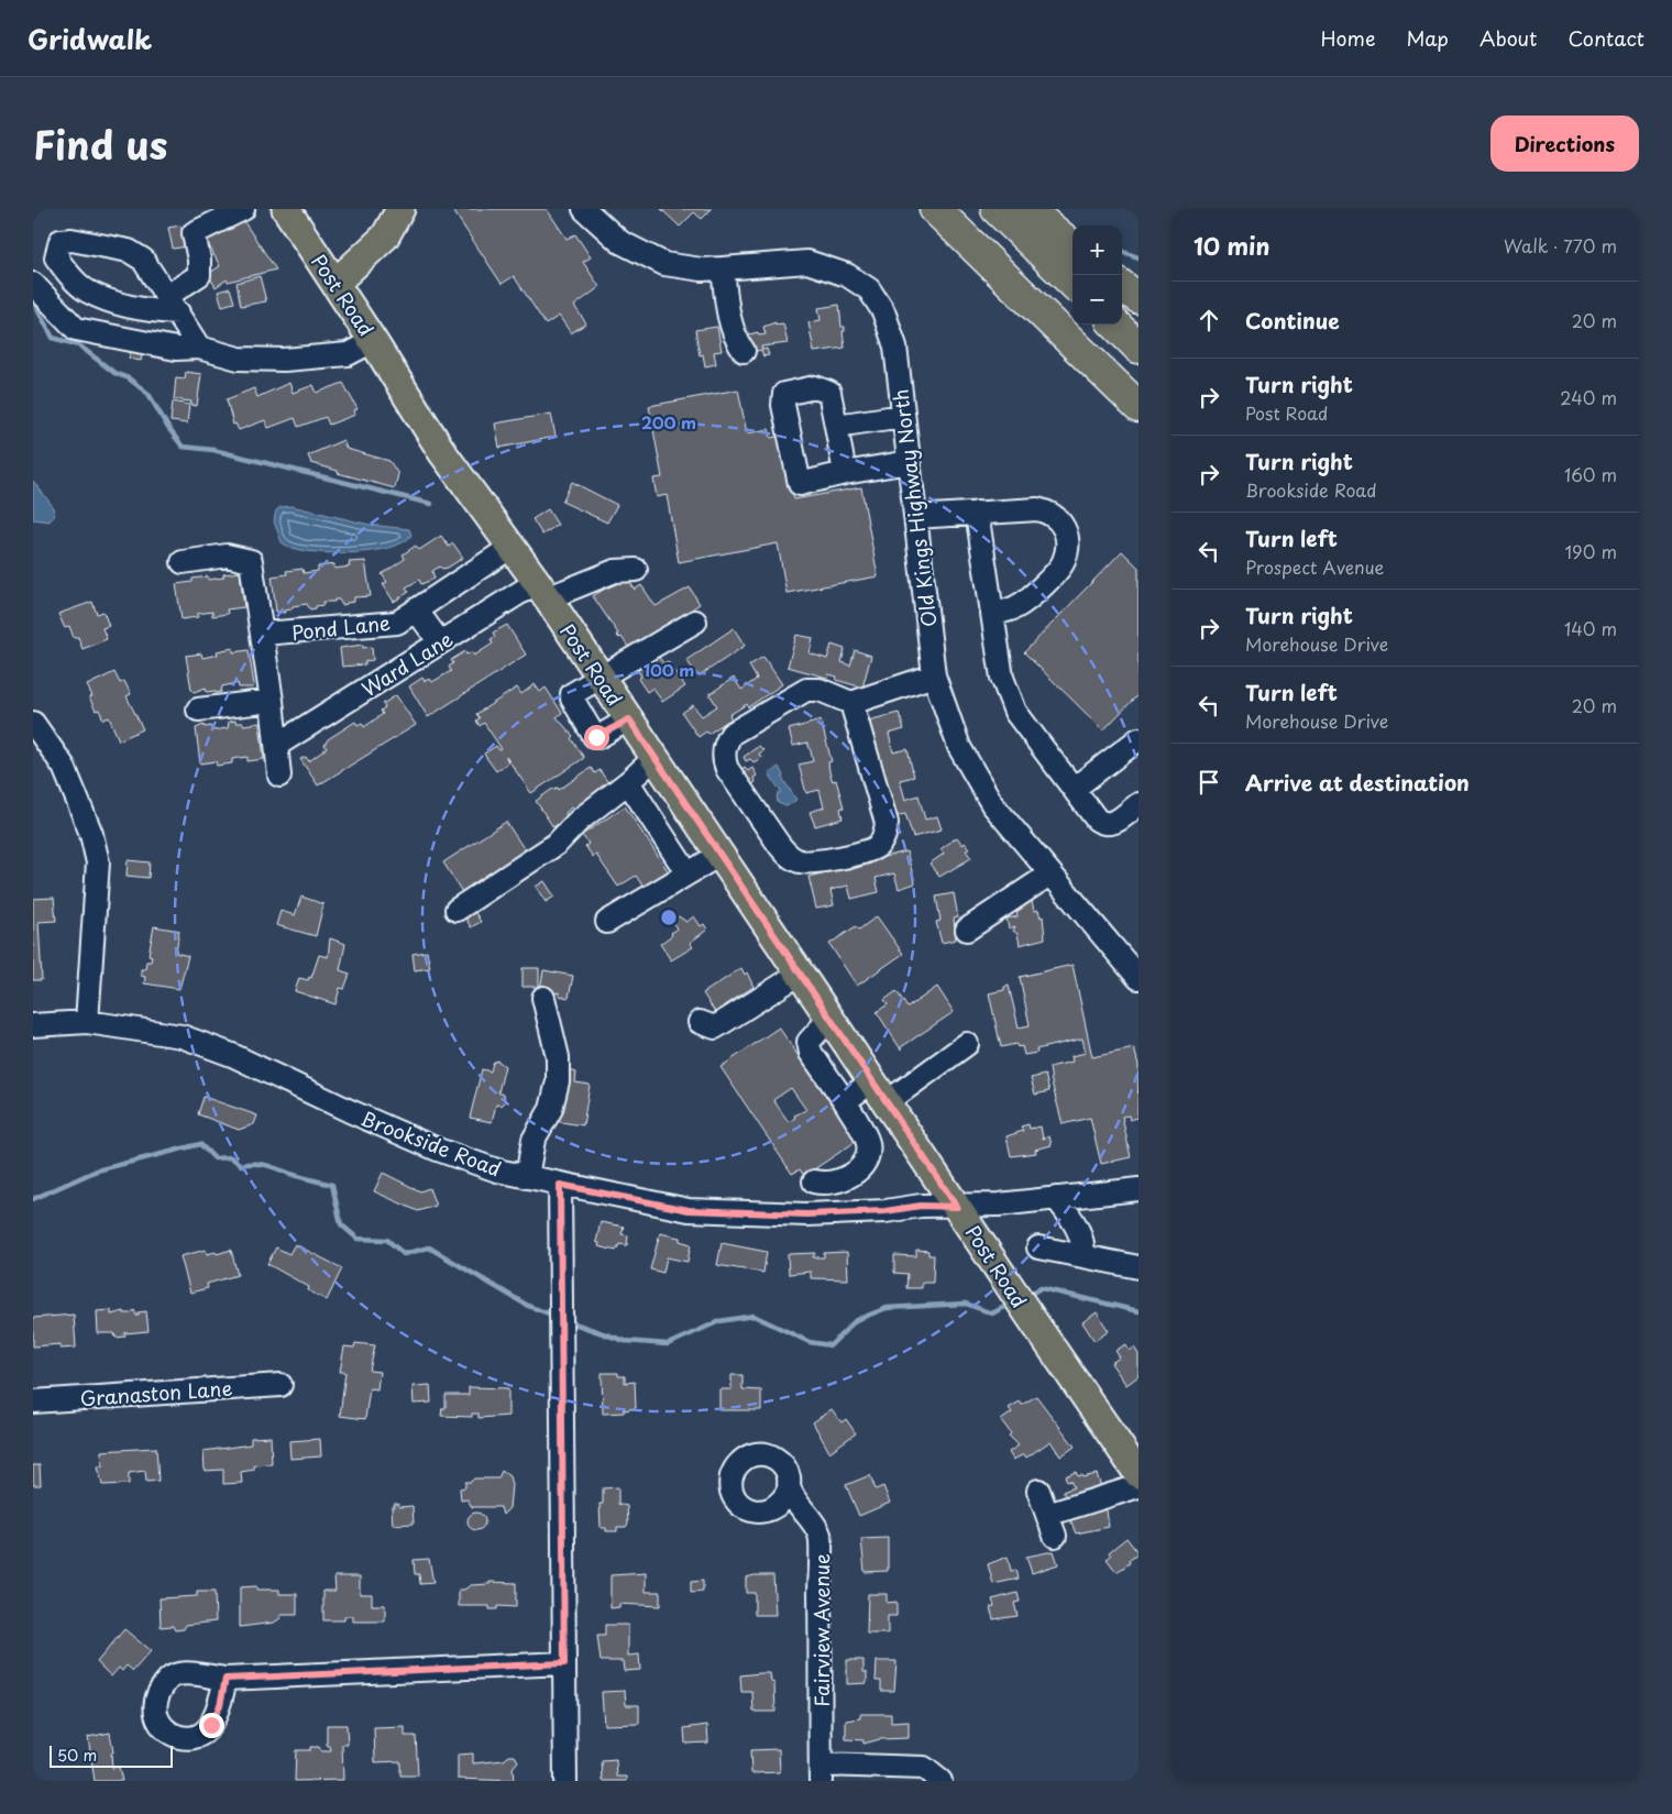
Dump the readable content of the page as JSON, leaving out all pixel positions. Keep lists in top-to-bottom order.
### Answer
{
  "streets": {
    "main road": ["Post Road"],
    "street": [
      "Old Kings Highway North",
      "Pond Lane",
      "Ward Lane",
      "Brookside Road",
      "Granaston Lane",
      "Fairview Avenue"
    ]
  },
  "crossings": [
    ["Post Road", "Pond Lane"],
    ["Post Road", "Ward Lane"],
    ["Post Road", "Brookside Road"],
    ["Pond Lane", "Ward Lane"]
  ],
  "scale_bar": "50 m",
  "page": {
    "header": "Gridwalk",
    "nav": [
      "Home",
      "Map",
      "About",
      "Contact"
    ],
    "title": "Find us",
    "buttons": "Directions",
    "heading": ["10 min", "Walk · 770 m"],
    "map_buttons": ["+", "−"],
    "list": [
      ["Continue", "20 m"],
      ["Turn right", "Post Road", "240 m"],
      ["Turn right", "Brookside Road", "160 m"],
      ["Turn left", "Prospect Avenue", "190 m"],
      ["Turn right", "Morehouse Drive", "140 m"],
      ["Turn left", "Morehouse Drive", "20 m"],
      "Arrive at destination"
    ],
    "scale": "50 m"
  },
  "rings": ["200 m", "100 m"]
}
